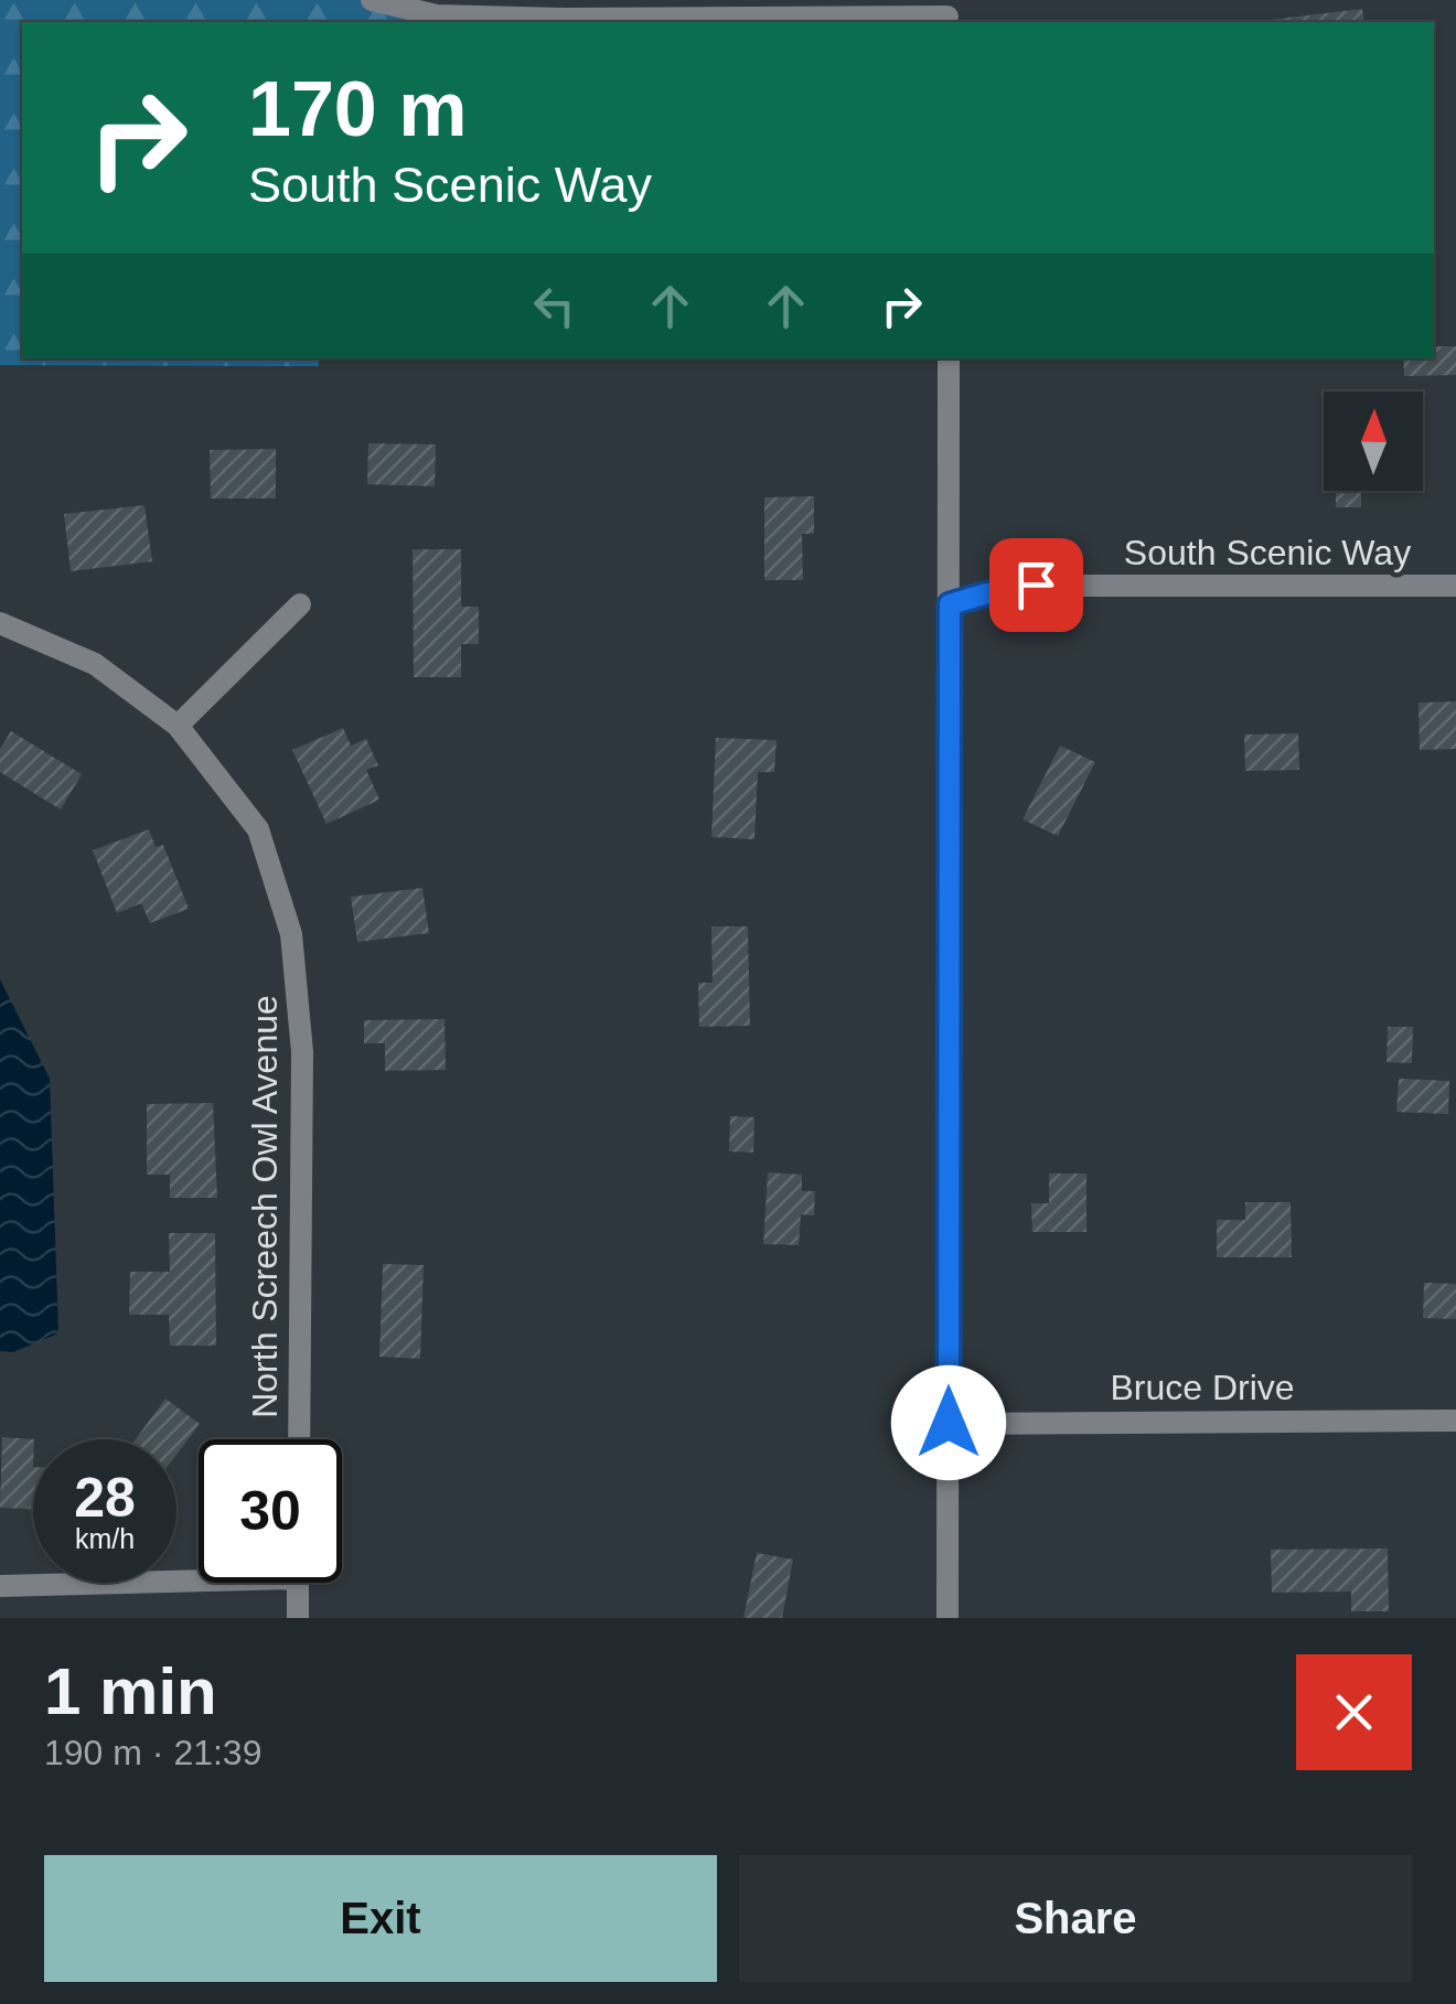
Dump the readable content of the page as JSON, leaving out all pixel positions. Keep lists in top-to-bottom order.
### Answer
{
  "streets": {
    "street": ["South Scenic Way", "North Screech Owl Avenue", "Bruce Drive"]
  },
  "north": "top",
  "page": {
    "turn": ["170 m", "South Scenic Way"],
    "speed": "28 km/h",
    "limit": "30",
    "heading": ["1 min", "190 m · 21:39"],
    "buttons": ["Exit", "Share"]
  }
}
